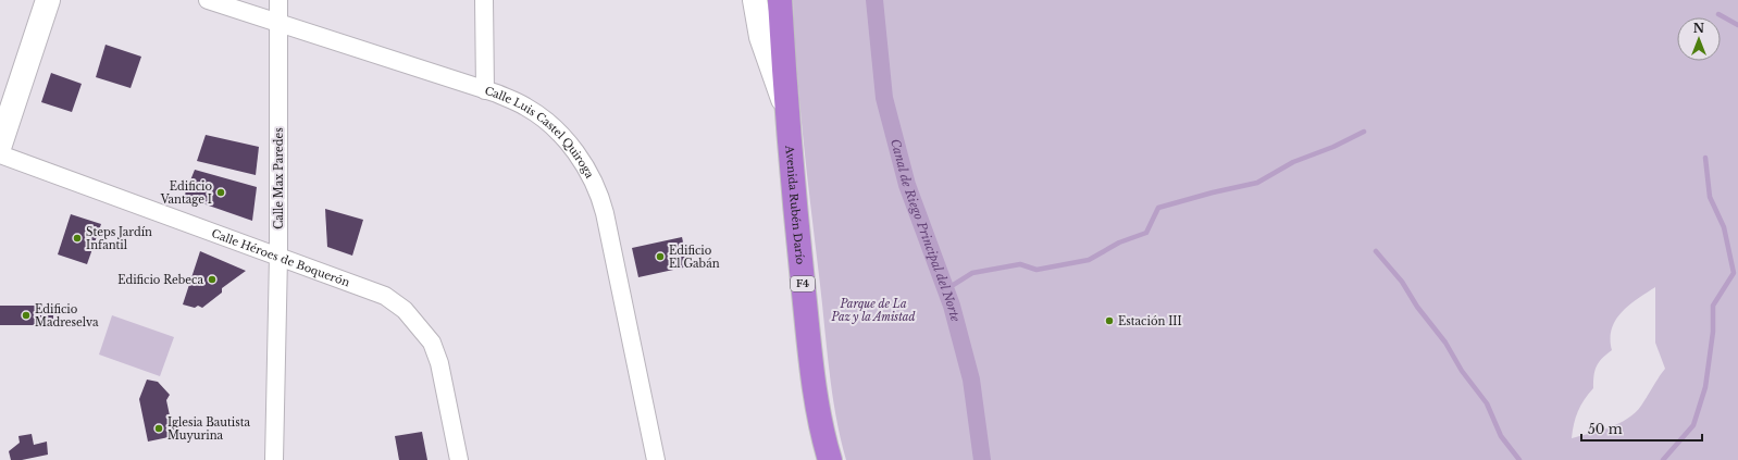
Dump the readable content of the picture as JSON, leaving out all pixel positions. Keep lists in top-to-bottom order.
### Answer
{
  "streets": {
    "highway": ["Avenida Rubén Darío", "F4"],
    "street": ["Calle Luis Castel Quiroga", "Calle Max Paredes", "Calle Héroes de Boquerón"]
  },
  "crossings": [
    ["Calle Luis Castel Quiroga", "Calle Max Paredes"],
    ["Calle Max Paredes", "Calle Héroes de Boquerón"]
  ],
  "water": ["Canal de Riego Principal del Norte"],
  "parks": ["Parque de La Paz y la Amistad"],
  "places": [
    "Edificio Vantage I",
    "Steps Jardín Infantil",
    "Edificio El Gabán",
    "Edificio Rebeca",
    "Edificio Madreselva",
    "Estación III",
    "Iglesia Bautista Muyurina"
  ],
  "scale_bar": "50 m",
  "north": "top"
}
